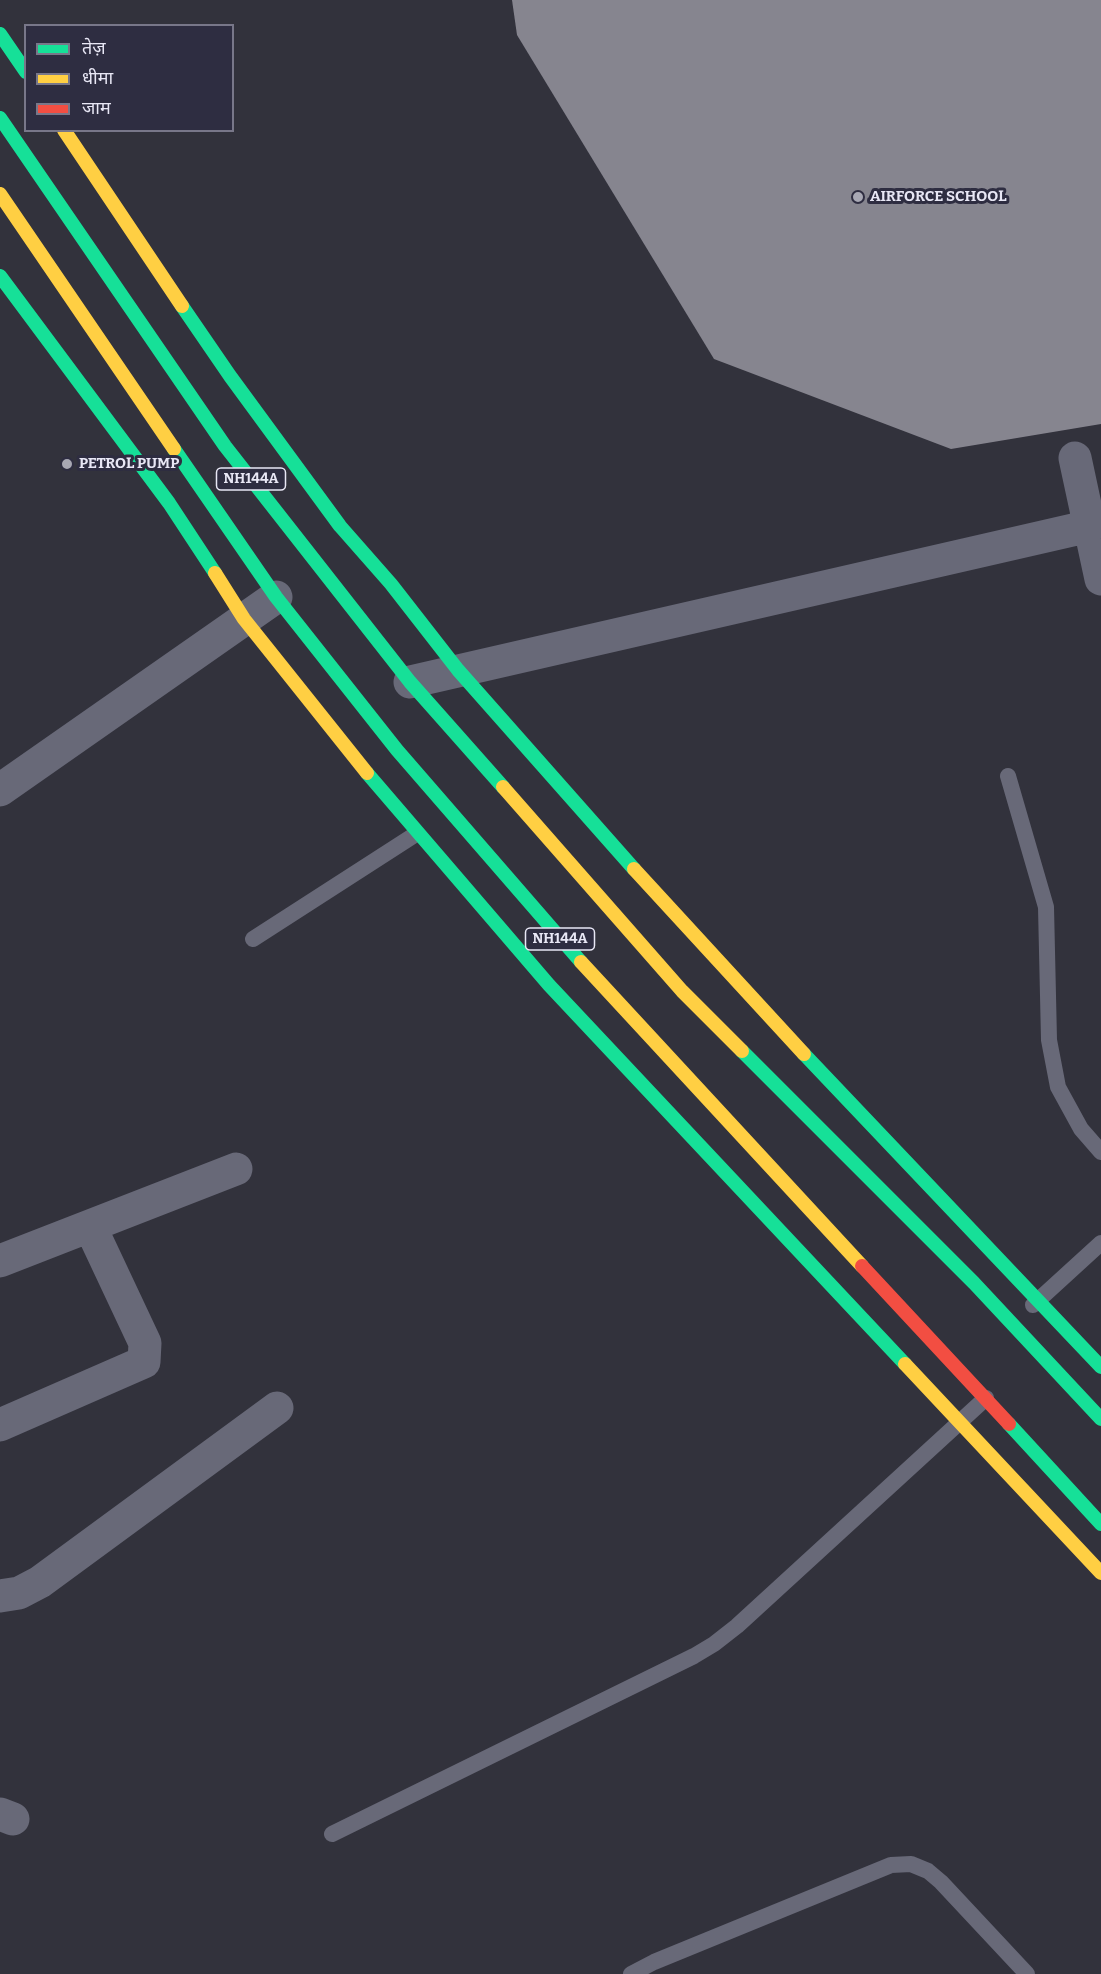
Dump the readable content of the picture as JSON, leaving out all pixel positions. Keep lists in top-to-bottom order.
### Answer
{
  "streets": {
    "highway": ["NH144A"]
  },
  "places": ["AIRFORCE SCHOOL", "PETROL PUMP"],
  "legend": ["तेज़", "धीमा", "जाम"]
}
